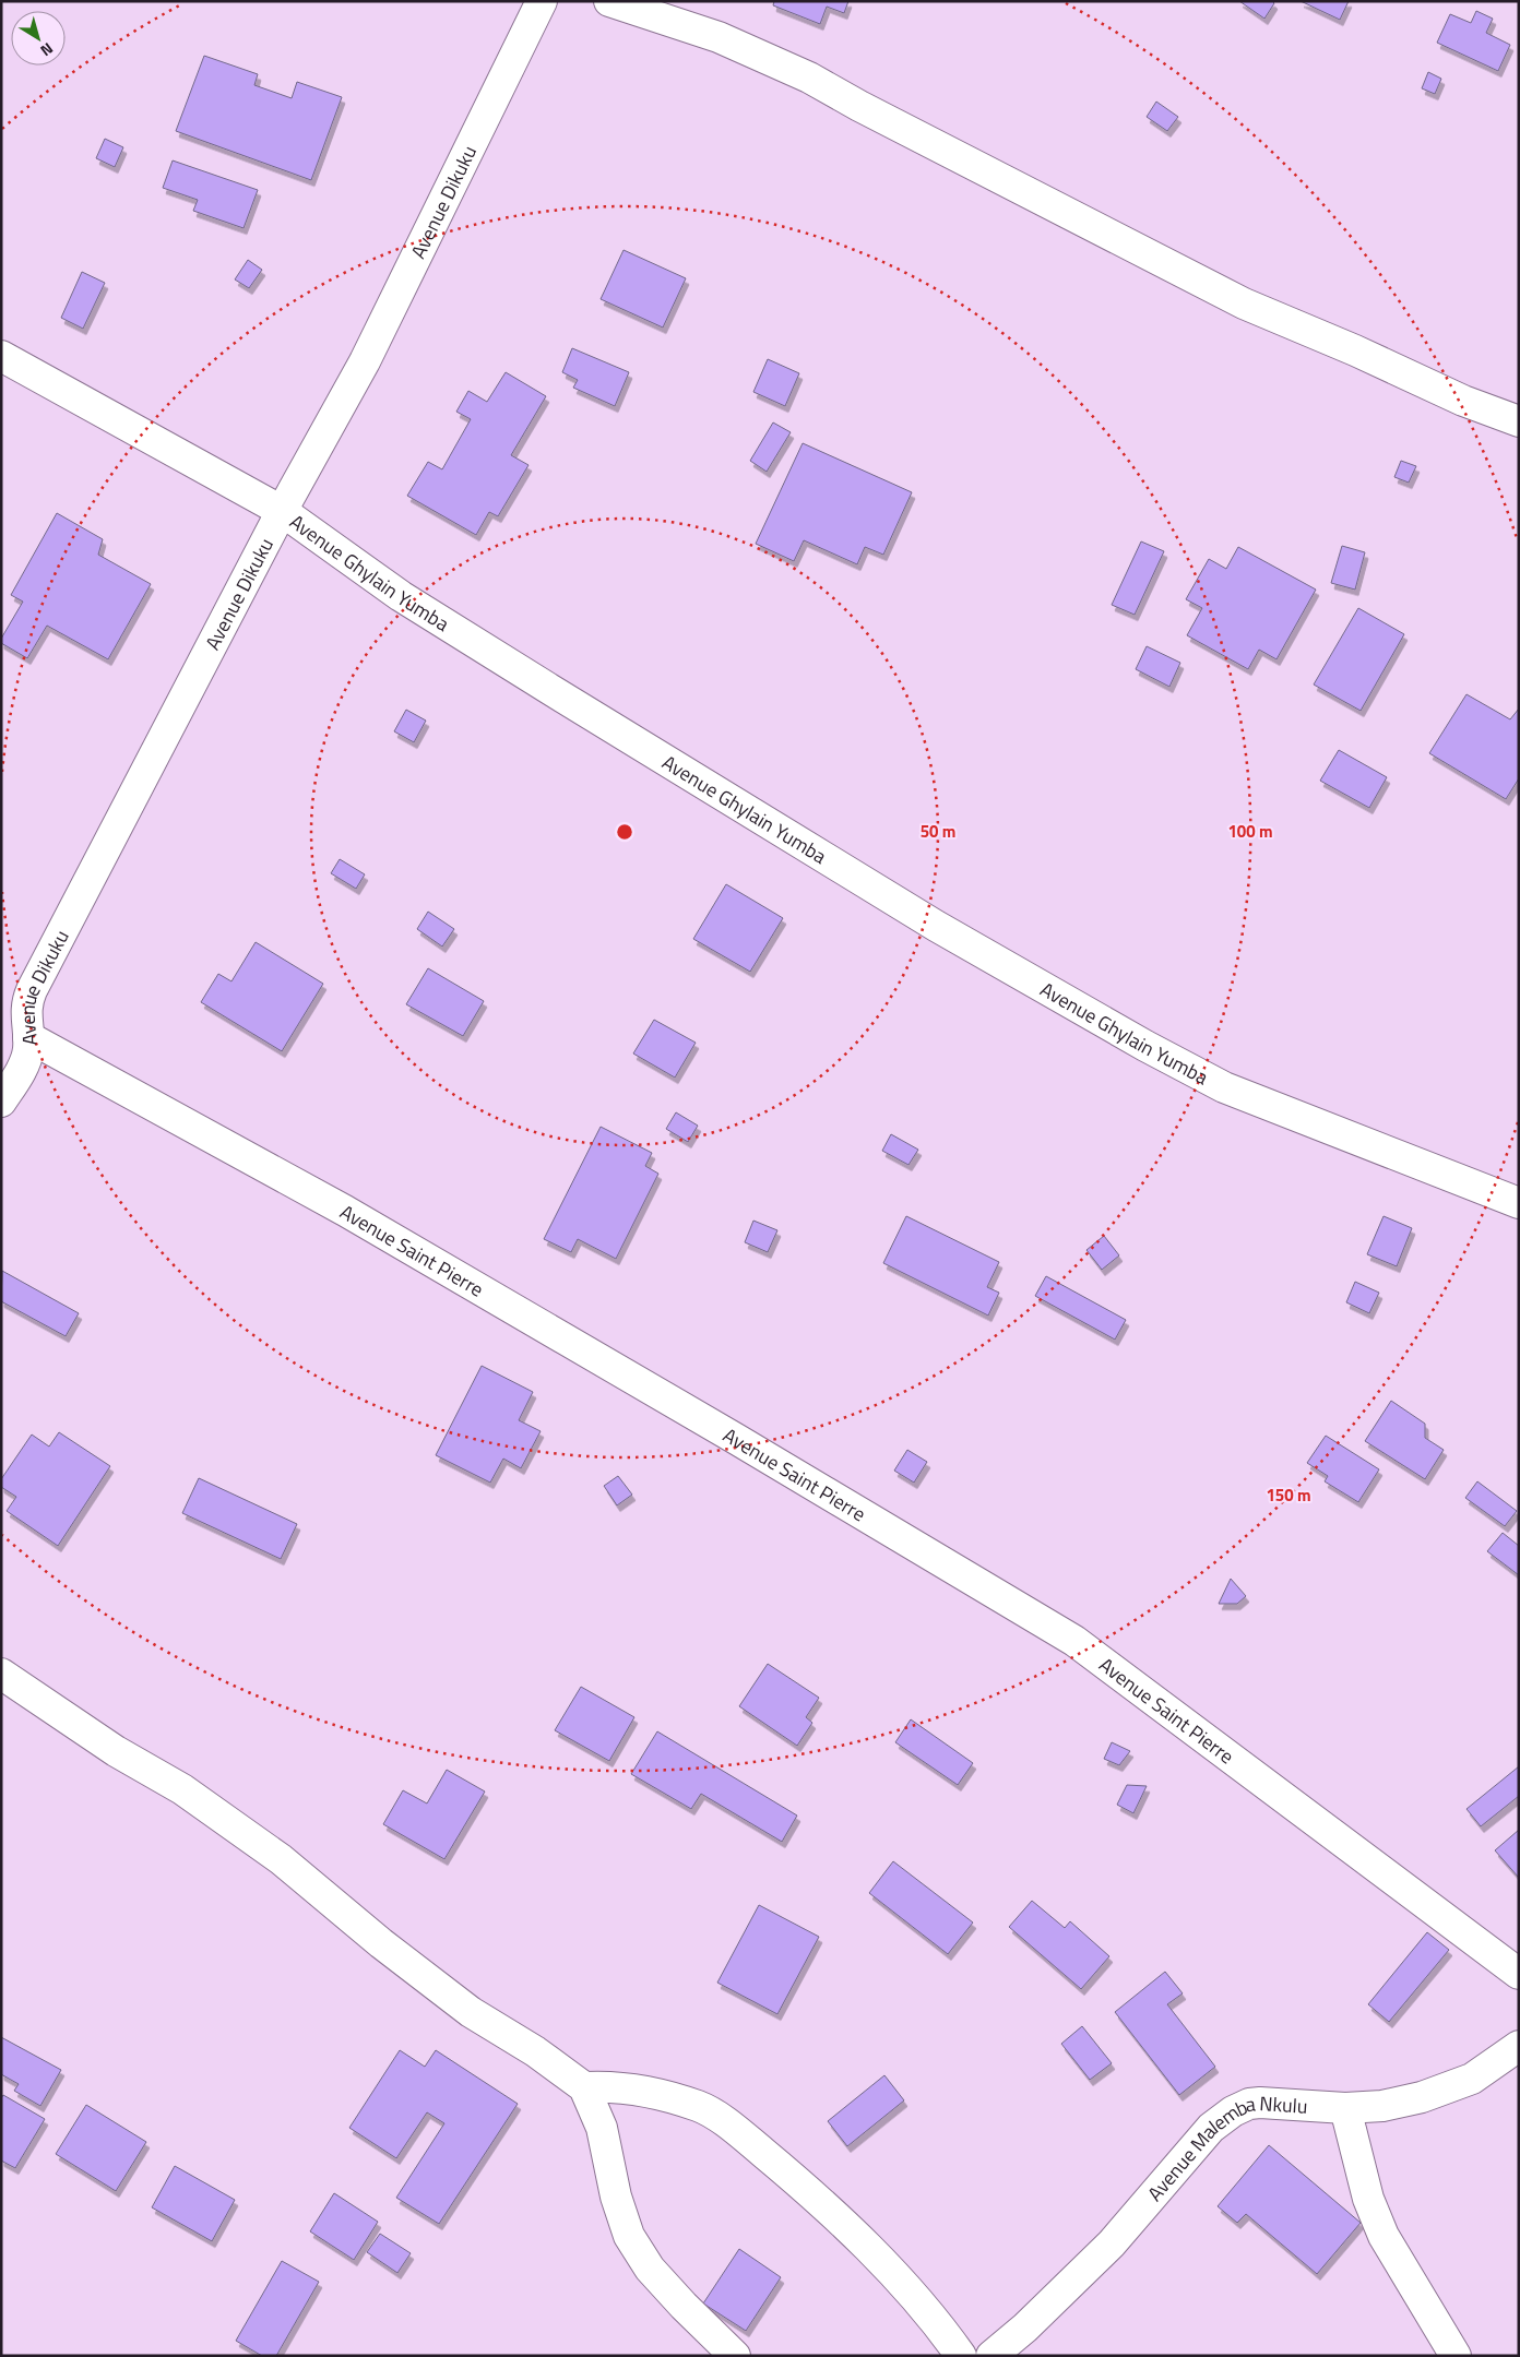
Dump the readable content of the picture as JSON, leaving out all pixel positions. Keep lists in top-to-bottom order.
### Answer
{
  "streets": {
    "street": [
      "Avenue Dikuku",
      "Avenue Ghylain Yumba",
      "Avenue Saint Pierre",
      "Avenue Malemba Nkulu"
    ]
  },
  "crossings": [
    ["Avenue Dikuku", "Avenue Ghylain Yumba"],
    ["Avenue Dikuku", "Avenue Saint Pierre"]
  ],
  "north": "bottom right",
  "rings": ["50 m", "100 m", "150 m"]
}
